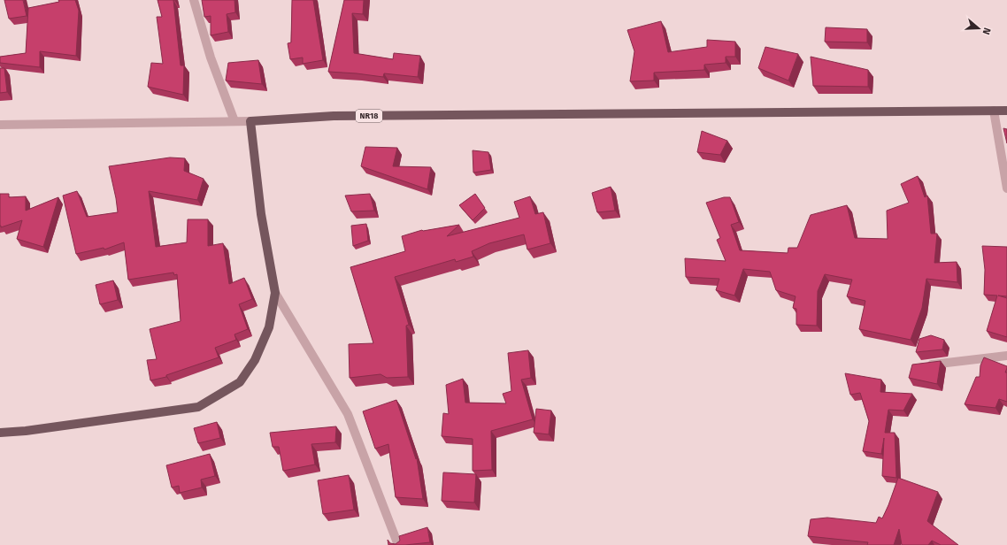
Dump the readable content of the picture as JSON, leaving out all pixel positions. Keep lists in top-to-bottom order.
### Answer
{
  "streets": {
    "main road": ["NR18"]
  },
  "north": "right"
}
